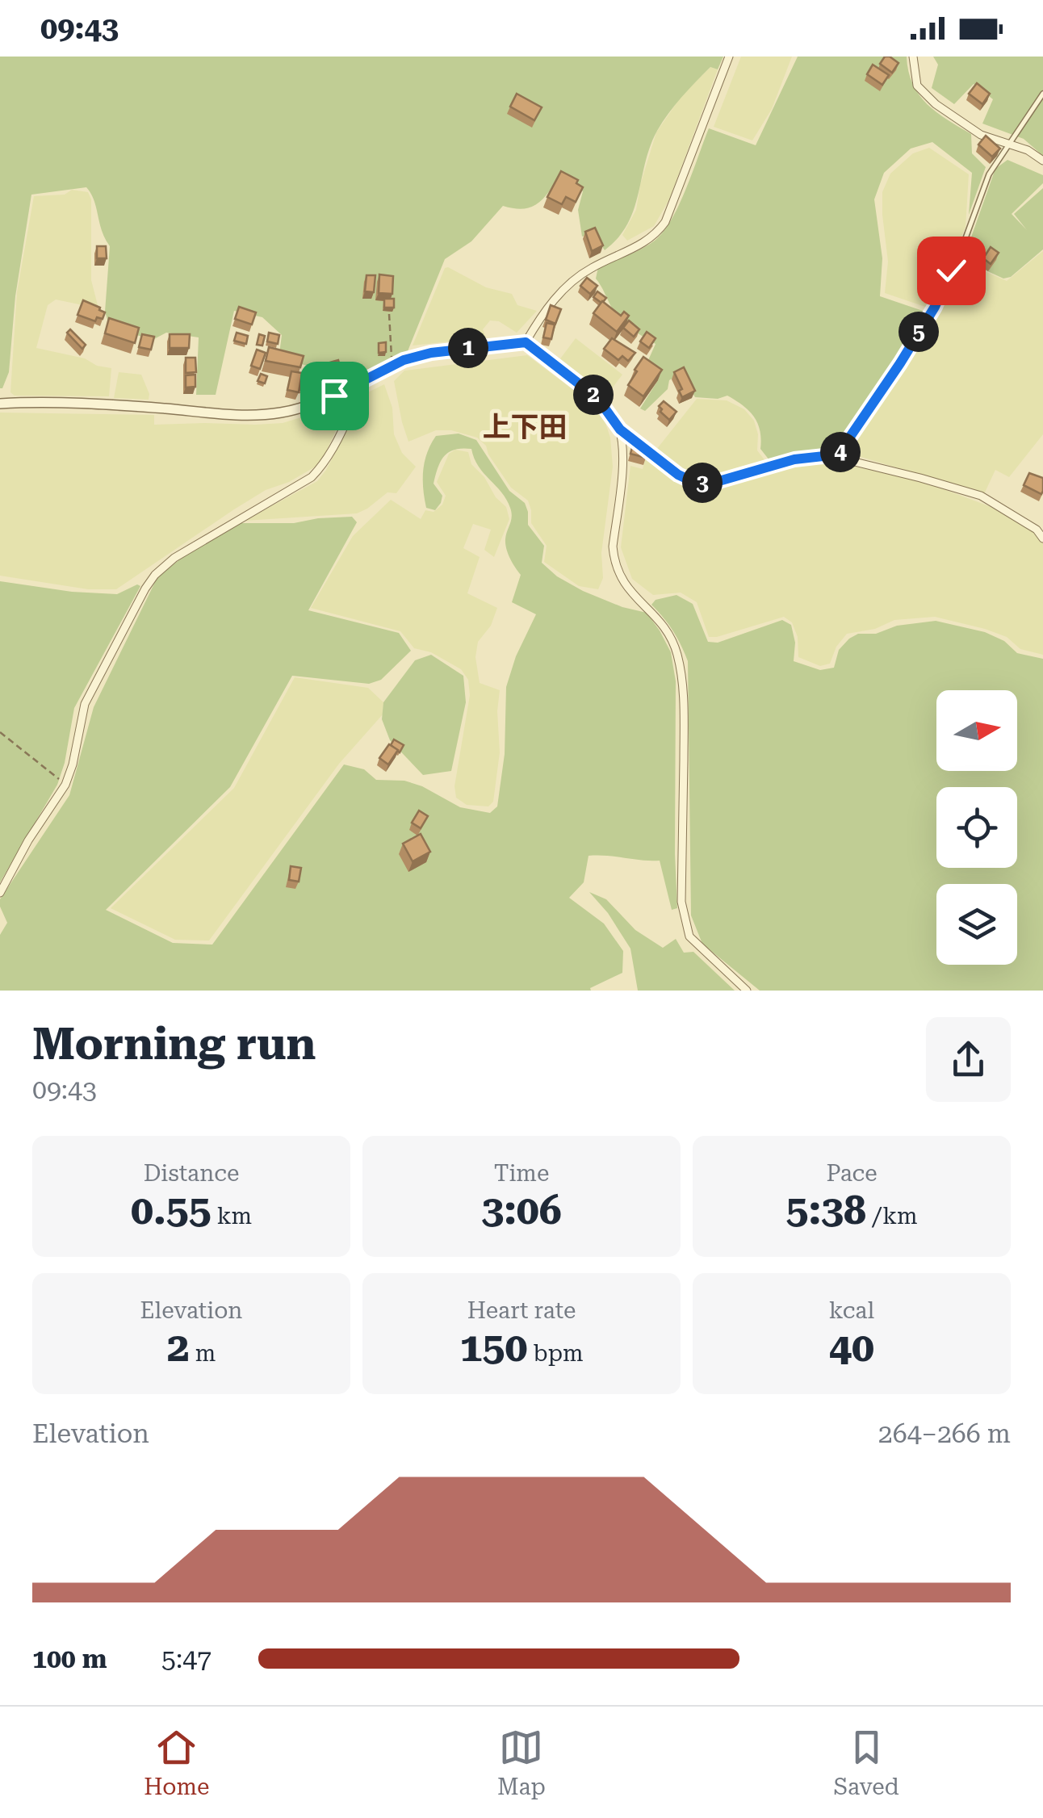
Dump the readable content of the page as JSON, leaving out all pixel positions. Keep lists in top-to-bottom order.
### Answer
{
  "districts": ["上下田"],
  "north": "right",
  "page": {
    "status": "09:43",
    "pins": [
      "5",
      "1",
      "2",
      "4",
      "3"
    ],
    "heading": ["Morning run", "09:43"],
    "stats": [
      ["Distance", "0.55 km"],
      ["Time", "3:06"],
      ["Pace", "5:38 /km"],
      ["Elevation", "2 m"],
      ["Heart rate", "150 bpm"],
      ["kcal", "40"]
    ],
    "chart": ["Elevation", "264–266 m"],
    "list": [
      {
        "name": "100 m",
        "note": "5:47"
      }
    ],
    "tabs": ["Home", "Map", "Saved"]
  }
}
